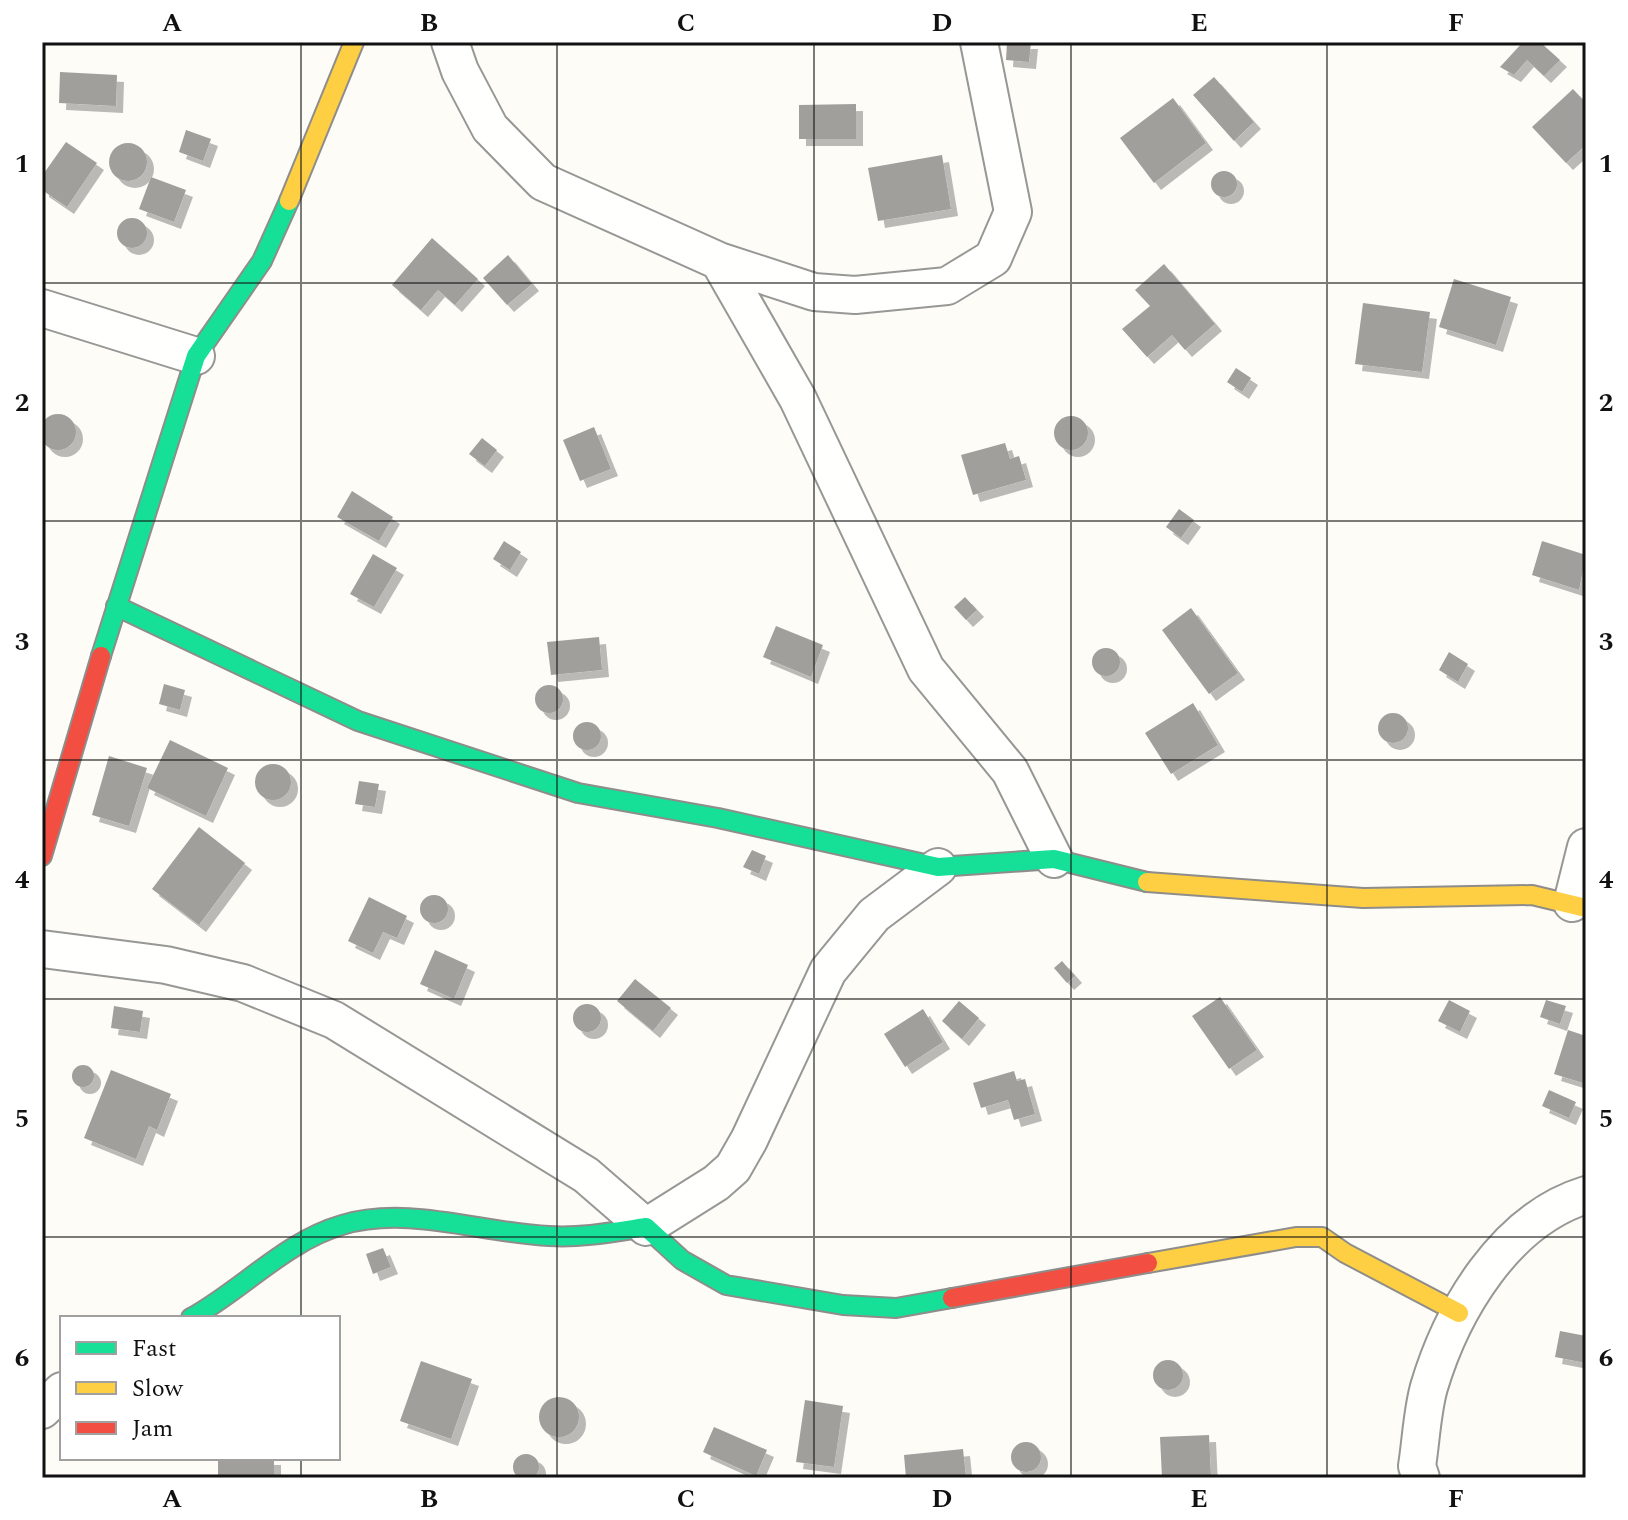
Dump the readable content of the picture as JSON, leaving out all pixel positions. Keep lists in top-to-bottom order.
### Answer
{
  "legend": ["Fast", "Slow", "Jam"],
  "grid": {
    "columns": [
      "A",
      "B",
      "C",
      "D",
      "E",
      "F"
    ],
    "rows": [
      "1",
      "2",
      "3",
      "4",
      "5",
      "6"
    ]
  }
}
